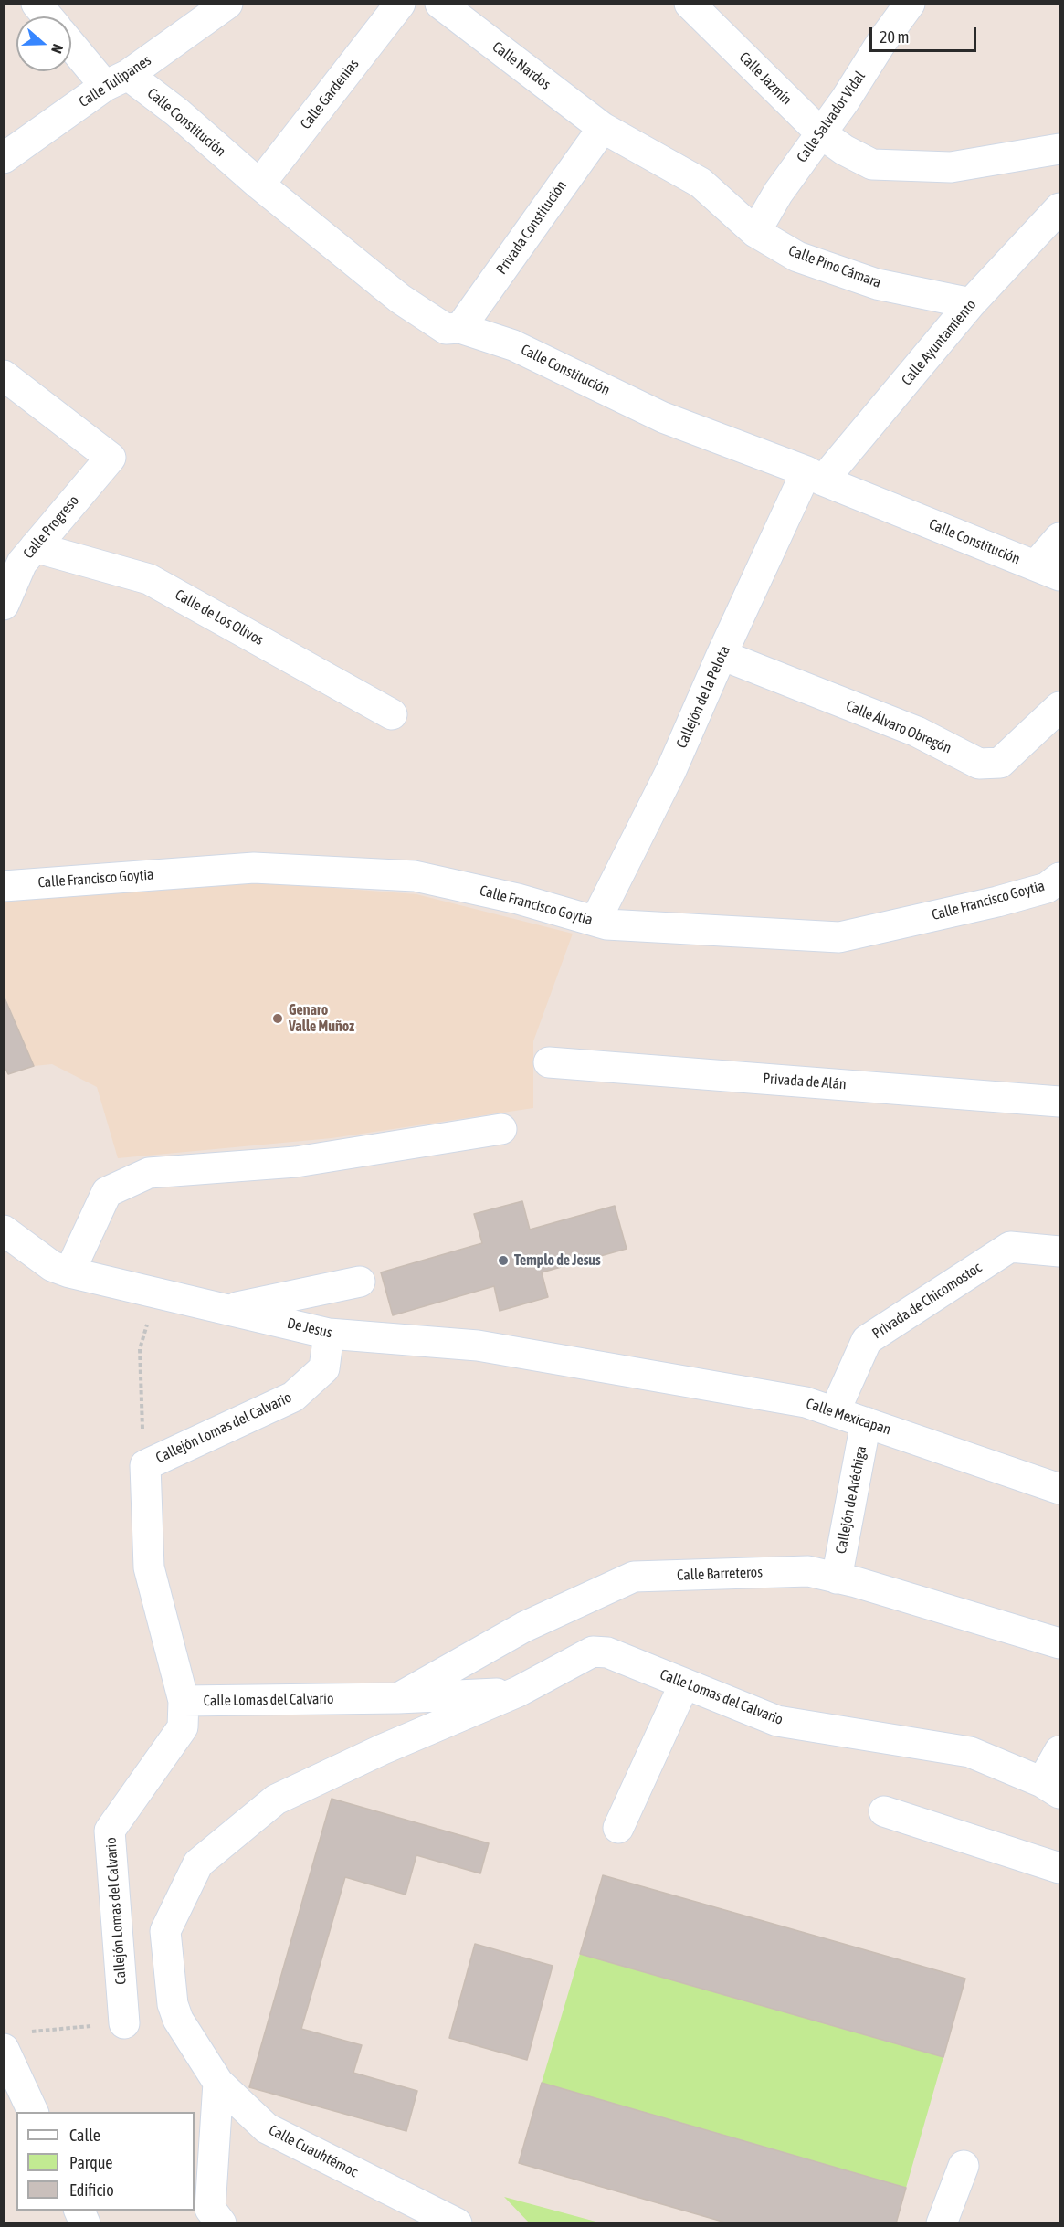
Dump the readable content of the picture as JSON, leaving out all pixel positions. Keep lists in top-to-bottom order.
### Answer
{
  "streets": {
    "street": [
      "Calle Nardos",
      "Calle Jazmín",
      "Calle Tulipanes",
      "Calle Gardenias",
      "Calle Salvador Vidal",
      "Calle Constitución",
      "Privada Constitución",
      "Calle Pino Cámara",
      "Calle Ayuntamiento",
      "Calle Progreso",
      "Calle de Los Olivos",
      "Callejón de la Pelota",
      "Calle Álvaro Obregón",
      "Calle Francisco Goytia",
      "Privada de Alán",
      "Privada de Chicomostoc",
      "De Jesus",
      "Calle Mexicapan",
      "Callejón Lomas del Calvario",
      "Callejón de Aréchiga",
      "Calle Barreteros",
      "Calle Lomas del Calvario",
      "Calle Cuauhtémoc"
    ]
  },
  "crossings": [
    ["Calle Nardos", "Privada Constitución"],
    ["Calle Nardos", "Calle Pino Cámara"],
    ["Calle Jazmín", "Calle Salvador Vidal"],
    ["Calle Tulipanes", "Calle Constitución"],
    ["Calle Gardenias", "Calle Constitución"],
    ["Calle Salvador Vidal", "Calle Pino Cámara"],
    ["Calle Constitución", "Privada Constitución"],
    ["Calle Constitución", "Calle Ayuntamiento"],
    ["Calle Constitución", "Callejón de la Pelota"],
    ["Privada Constitución", "Calle Pino Cámara"],
    ["Calle Pino Cámara", "Calle Ayuntamiento"],
    ["Calle Ayuntamiento", "Callejón de la Pelota"],
    ["Calle Progreso", "Calle de Los Olivos"],
    ["Callejón de la Pelota", "Calle Álvaro Obregón"],
    ["Callejón de la Pelota", "Calle Francisco Goytia"],
    ["Privada de Chicomostoc", "Calle Mexicapan"],
    ["De Jesus", "Calle Mexicapan"],
    ["De Jesus", "Callejón Lomas del Calvario"],
    ["Calle Mexicapan", "Callejón de Aréchiga"],
    ["Callejón Lomas del Calvario", "Calle Lomas del Calvario"],
    ["Callejón de Aréchiga", "Calle Barreteros"],
    ["Calle Barreteros", "Calle Lomas del Calvario"],
    ["Calle Lomas del Calvario", "Calle Cuauhtémoc"]
  ],
  "places": ["Genaro Valle Muñoz", "Templo de Jesus"],
  "legend": ["Calle", "Parque", "Edificio"],
  "scale_bar": "20 m",
  "north": "right"
}
